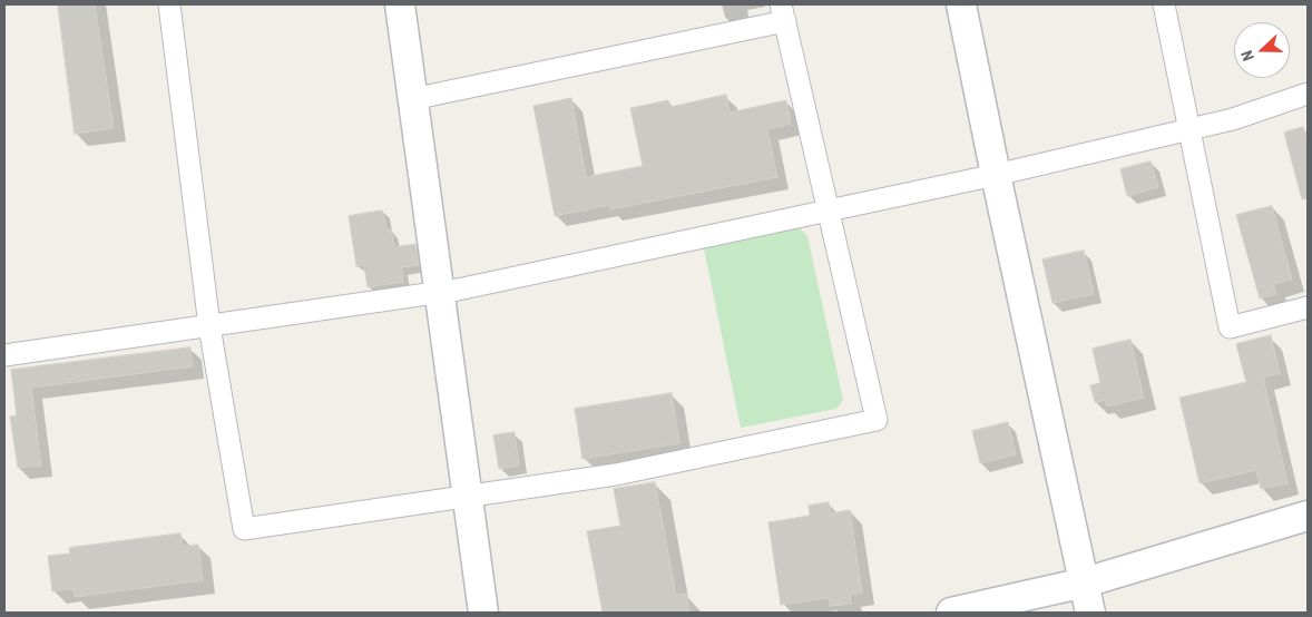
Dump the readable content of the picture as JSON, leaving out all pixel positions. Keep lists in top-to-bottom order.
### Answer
{
  "north": "left"
}
